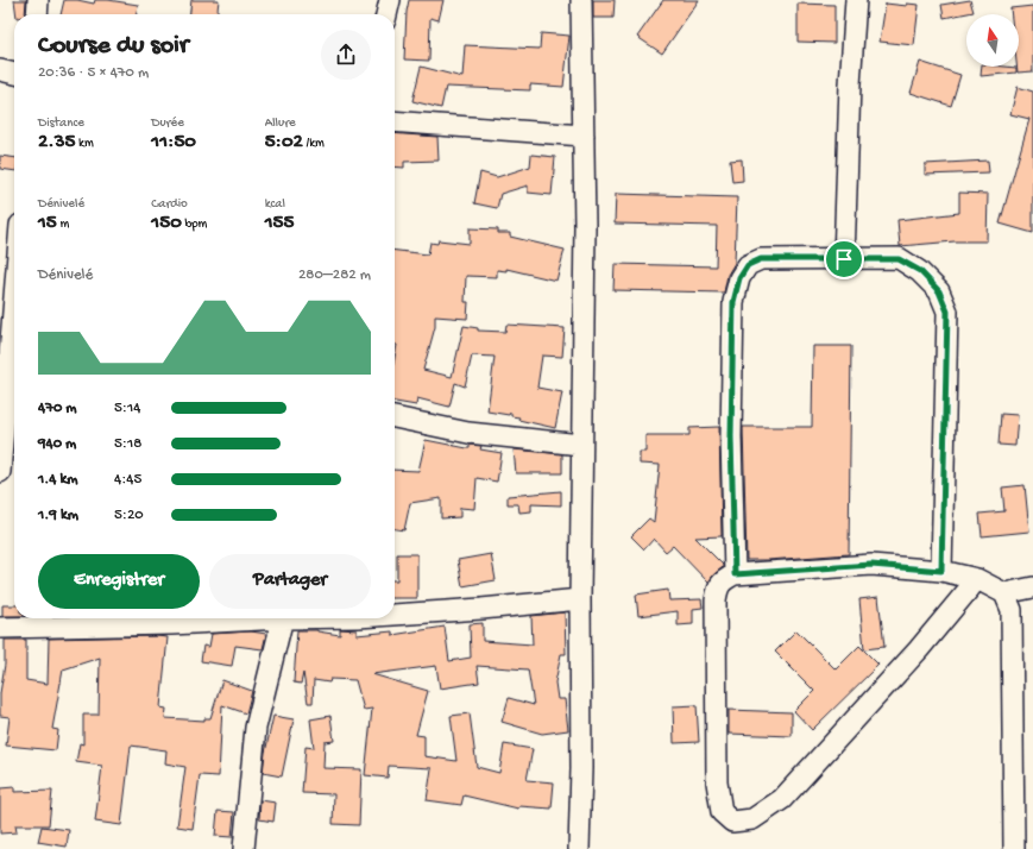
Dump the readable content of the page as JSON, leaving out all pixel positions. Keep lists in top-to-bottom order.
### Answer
{
  "north": "top",
  "page": {
    "heading": ["Course du soir", "20:36 · 5 × 470 m"],
    "stats": [
      ["Distance", "2.35 km"],
      ["Durée", "11:50"],
      ["Allure", "5:02 /km"],
      ["Dénivelé", "15 m"],
      ["Cardio", "150 bpm"],
      ["kcal", "155"]
    ],
    "chart": ["Dénivelé", "280–282 m"],
    "list": [
      {
        "name": "470 m",
        "note": "5:14"
      },
      {
        "name": "940 m",
        "note": "5:18"
      },
      {
        "name": "1.4 km",
        "note": "4:45"
      },
      {
        "name": "1.9 km",
        "note": "5:20"
      }
    ],
    "buttons": ["Enregistrer", "Partager"]
  }
}
